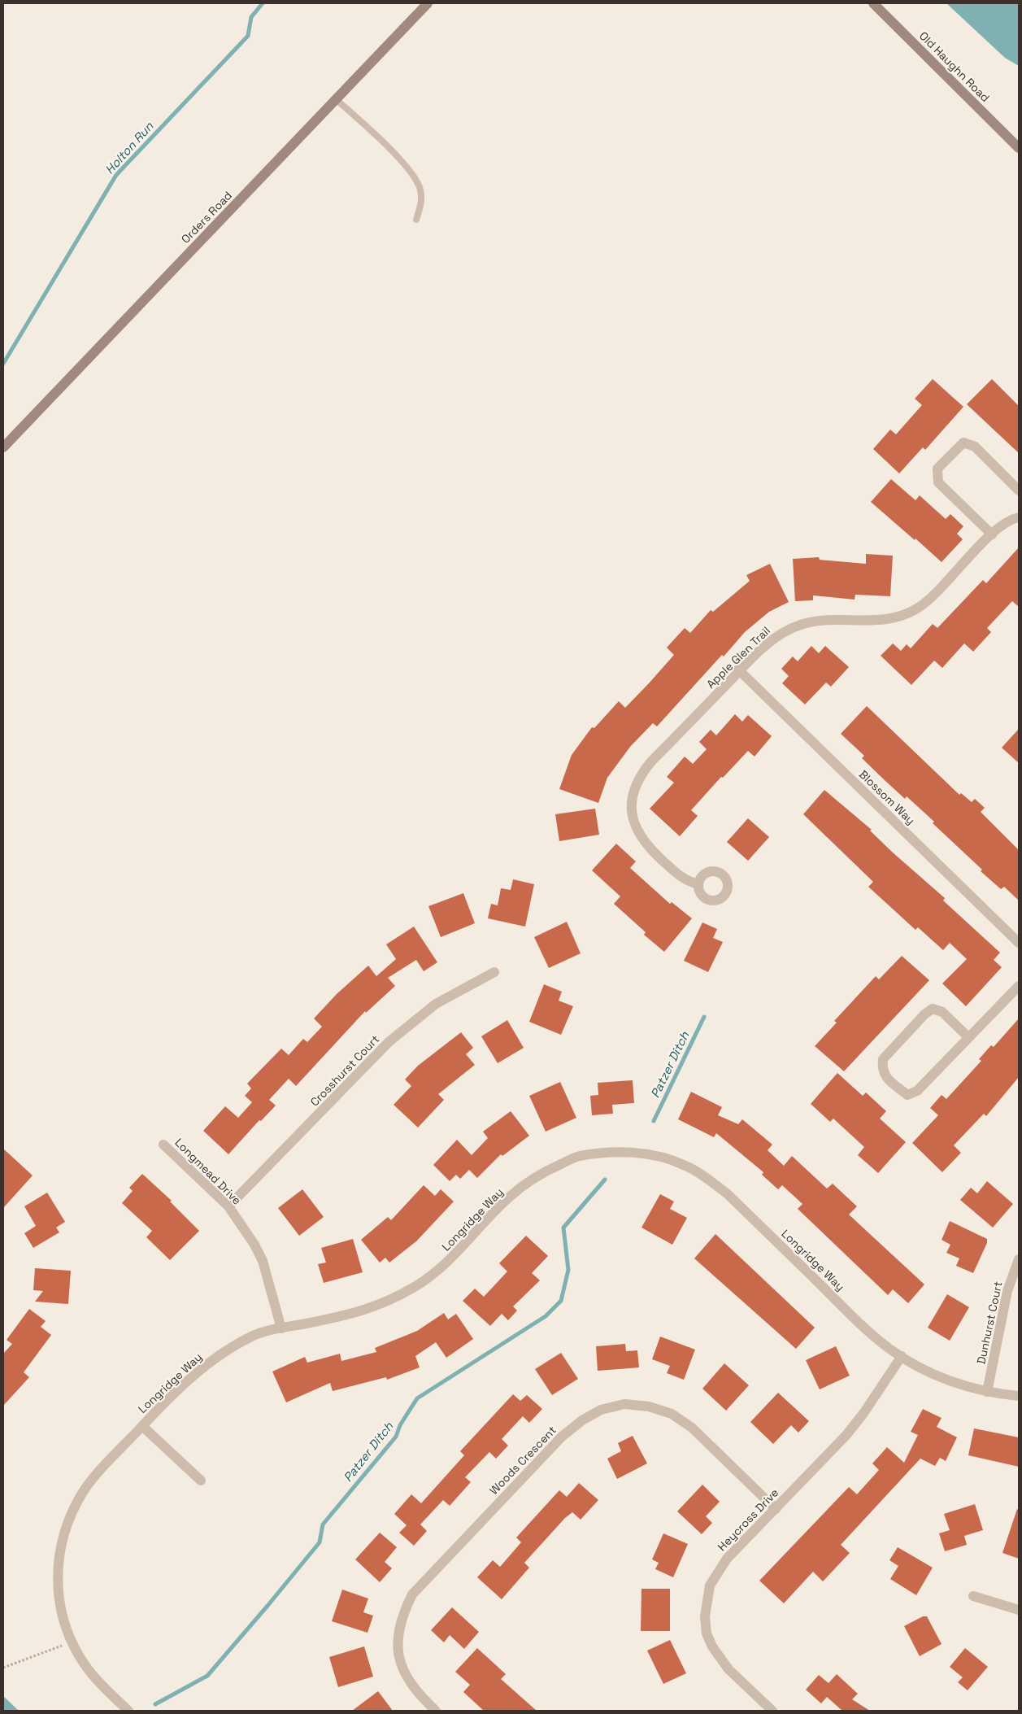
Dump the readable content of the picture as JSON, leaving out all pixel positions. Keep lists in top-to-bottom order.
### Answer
{
  "streets": {
    "street": [
      "Old Haughn Road",
      "Orders Road",
      "Apple Glen Trail",
      "Blossom Way",
      "Crosshurst Court",
      "Longmead Drive",
      "Longridge Way",
      "Dunhurst Court",
      "Woods Crescent",
      "Heycross Drive"
    ]
  },
  "crossings": [
    ["Apple Glen Trail", "Blossom Way"],
    ["Crosshurst Court", "Longmead Drive"],
    ["Longmead Drive", "Longridge Way"],
    ["Longridge Way", "Dunhurst Court"],
    ["Longridge Way", "Heycross Drive"],
    ["Woods Crescent", "Heycross Drive"]
  ],
  "water": ["Holton Run", "Patzer Ditch"]
}
